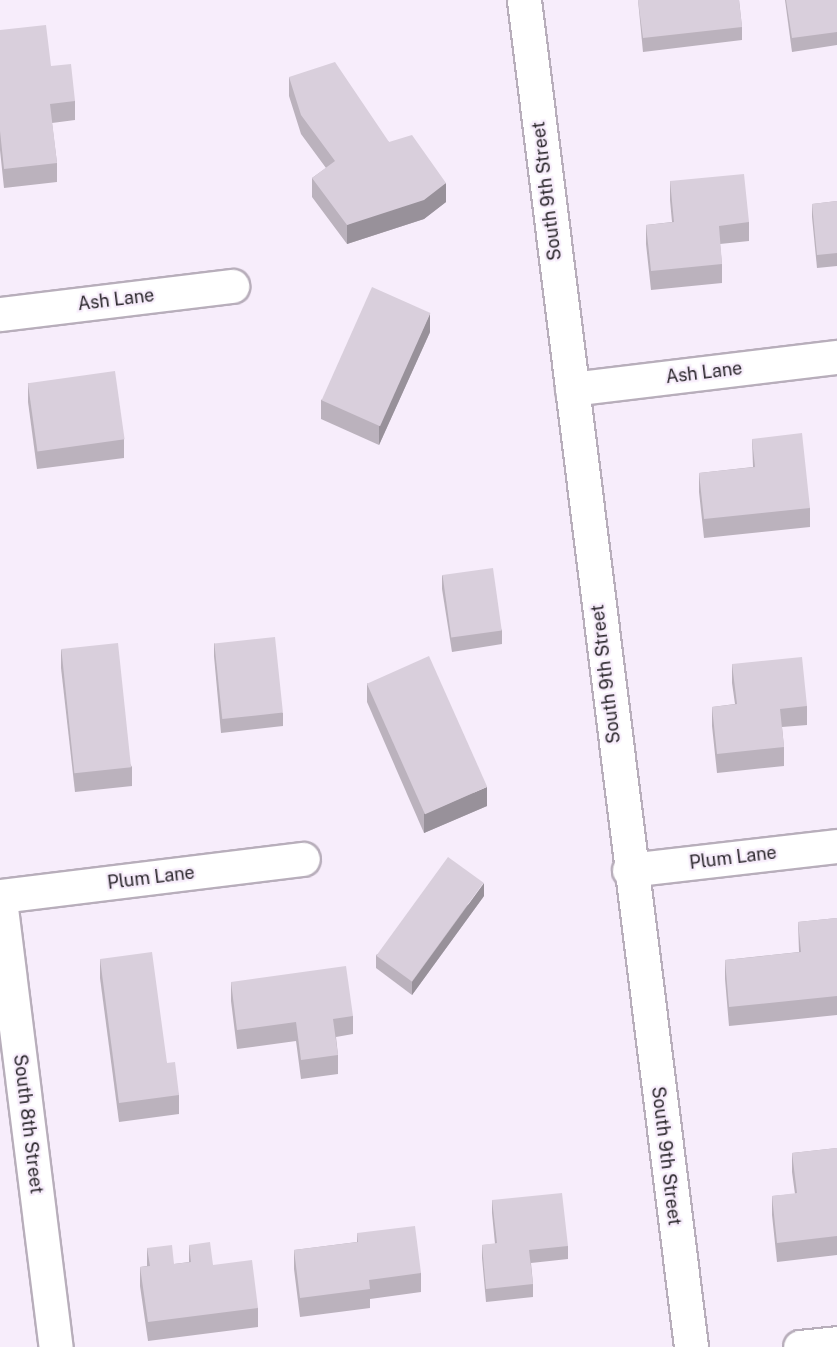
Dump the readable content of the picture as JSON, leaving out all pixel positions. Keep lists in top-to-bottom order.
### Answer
{
  "streets": {
    "street": [
      "South 9th Street",
      "Ash Lane",
      "Plum Lane",
      "South 8th Street"
    ]
  },
  "crossings": [
    ["South 9th Street", "Ash Lane"],
    ["South 9th Street", "Plum Lane"],
    ["Plum Lane", "South 8th Street"]
  ]
}
